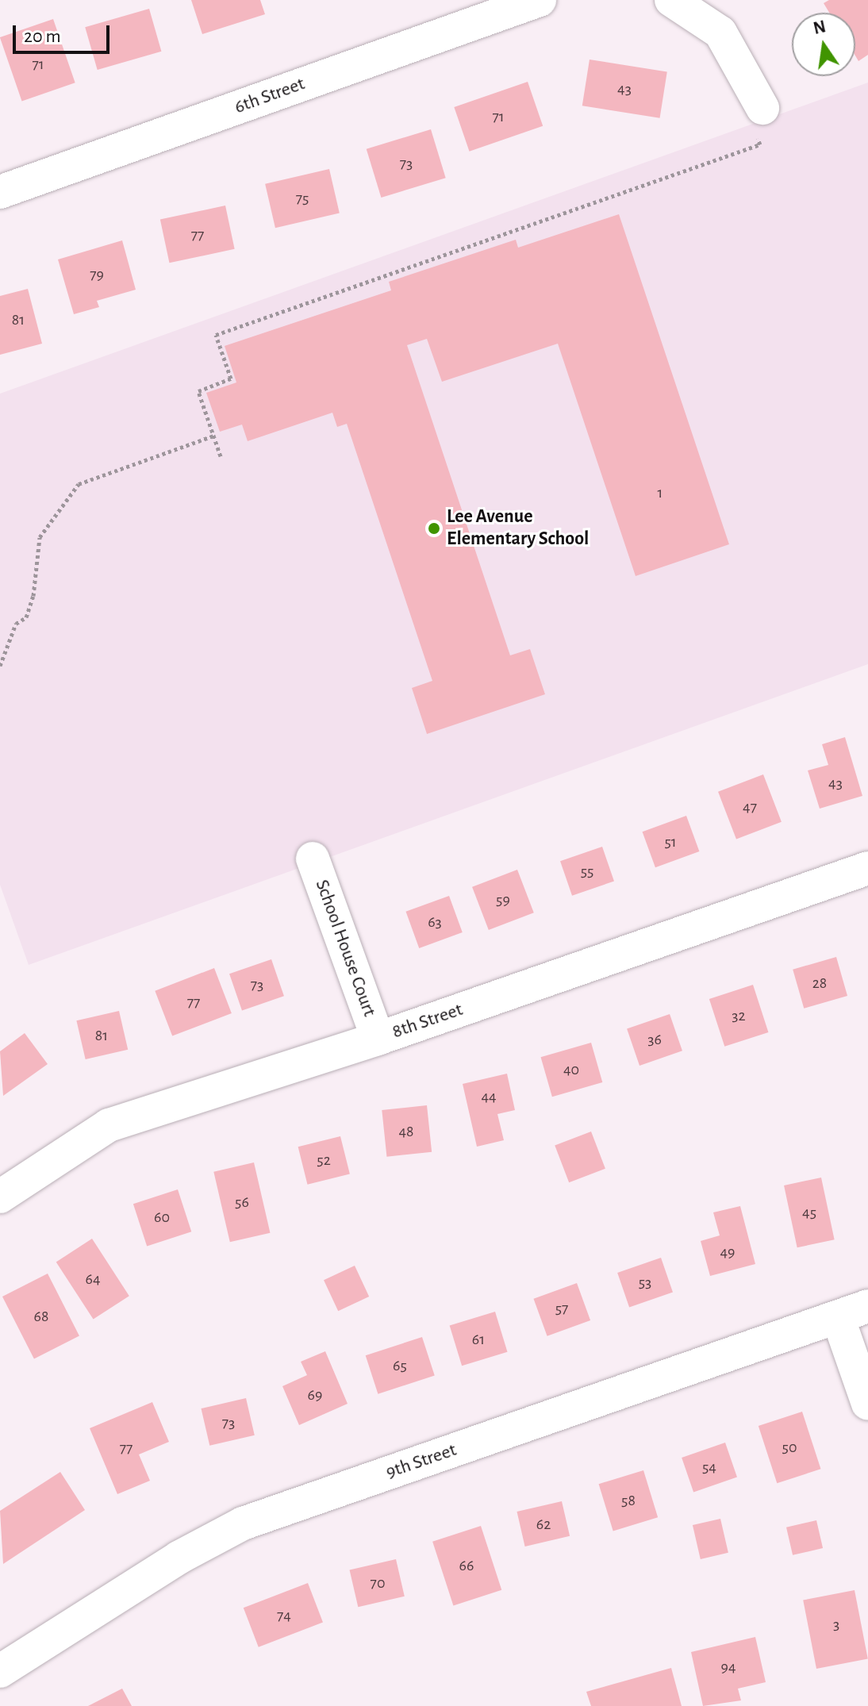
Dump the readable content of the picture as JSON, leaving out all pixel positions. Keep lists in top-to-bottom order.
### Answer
{
  "streets": {
    "street": [
      "6th Street",
      "School House Court",
      "8th Street",
      "9th Street"
    ]
  },
  "crossings": [
    ["School House Court", "8th Street"]
  ],
  "places": ["Lee Avenue Elementary School"],
  "house_numbers": [
    "71",
    "43",
    "71",
    "73",
    "75",
    "77",
    "79",
    "81",
    "1",
    "43",
    "47",
    "51",
    "55",
    "59",
    "63",
    "28",
    "73",
    "77",
    "32",
    "81",
    "36",
    "40",
    "44",
    "48",
    "52",
    "56",
    "45",
    "60",
    "49",
    "64",
    "53",
    "57",
    "68",
    "61",
    "65",
    "69",
    "73",
    "50",
    "77",
    "54",
    "58",
    "62",
    "66",
    "70",
    "74",
    "3",
    "94"
  ],
  "scale_bar": "20 m",
  "north": "top"
}
